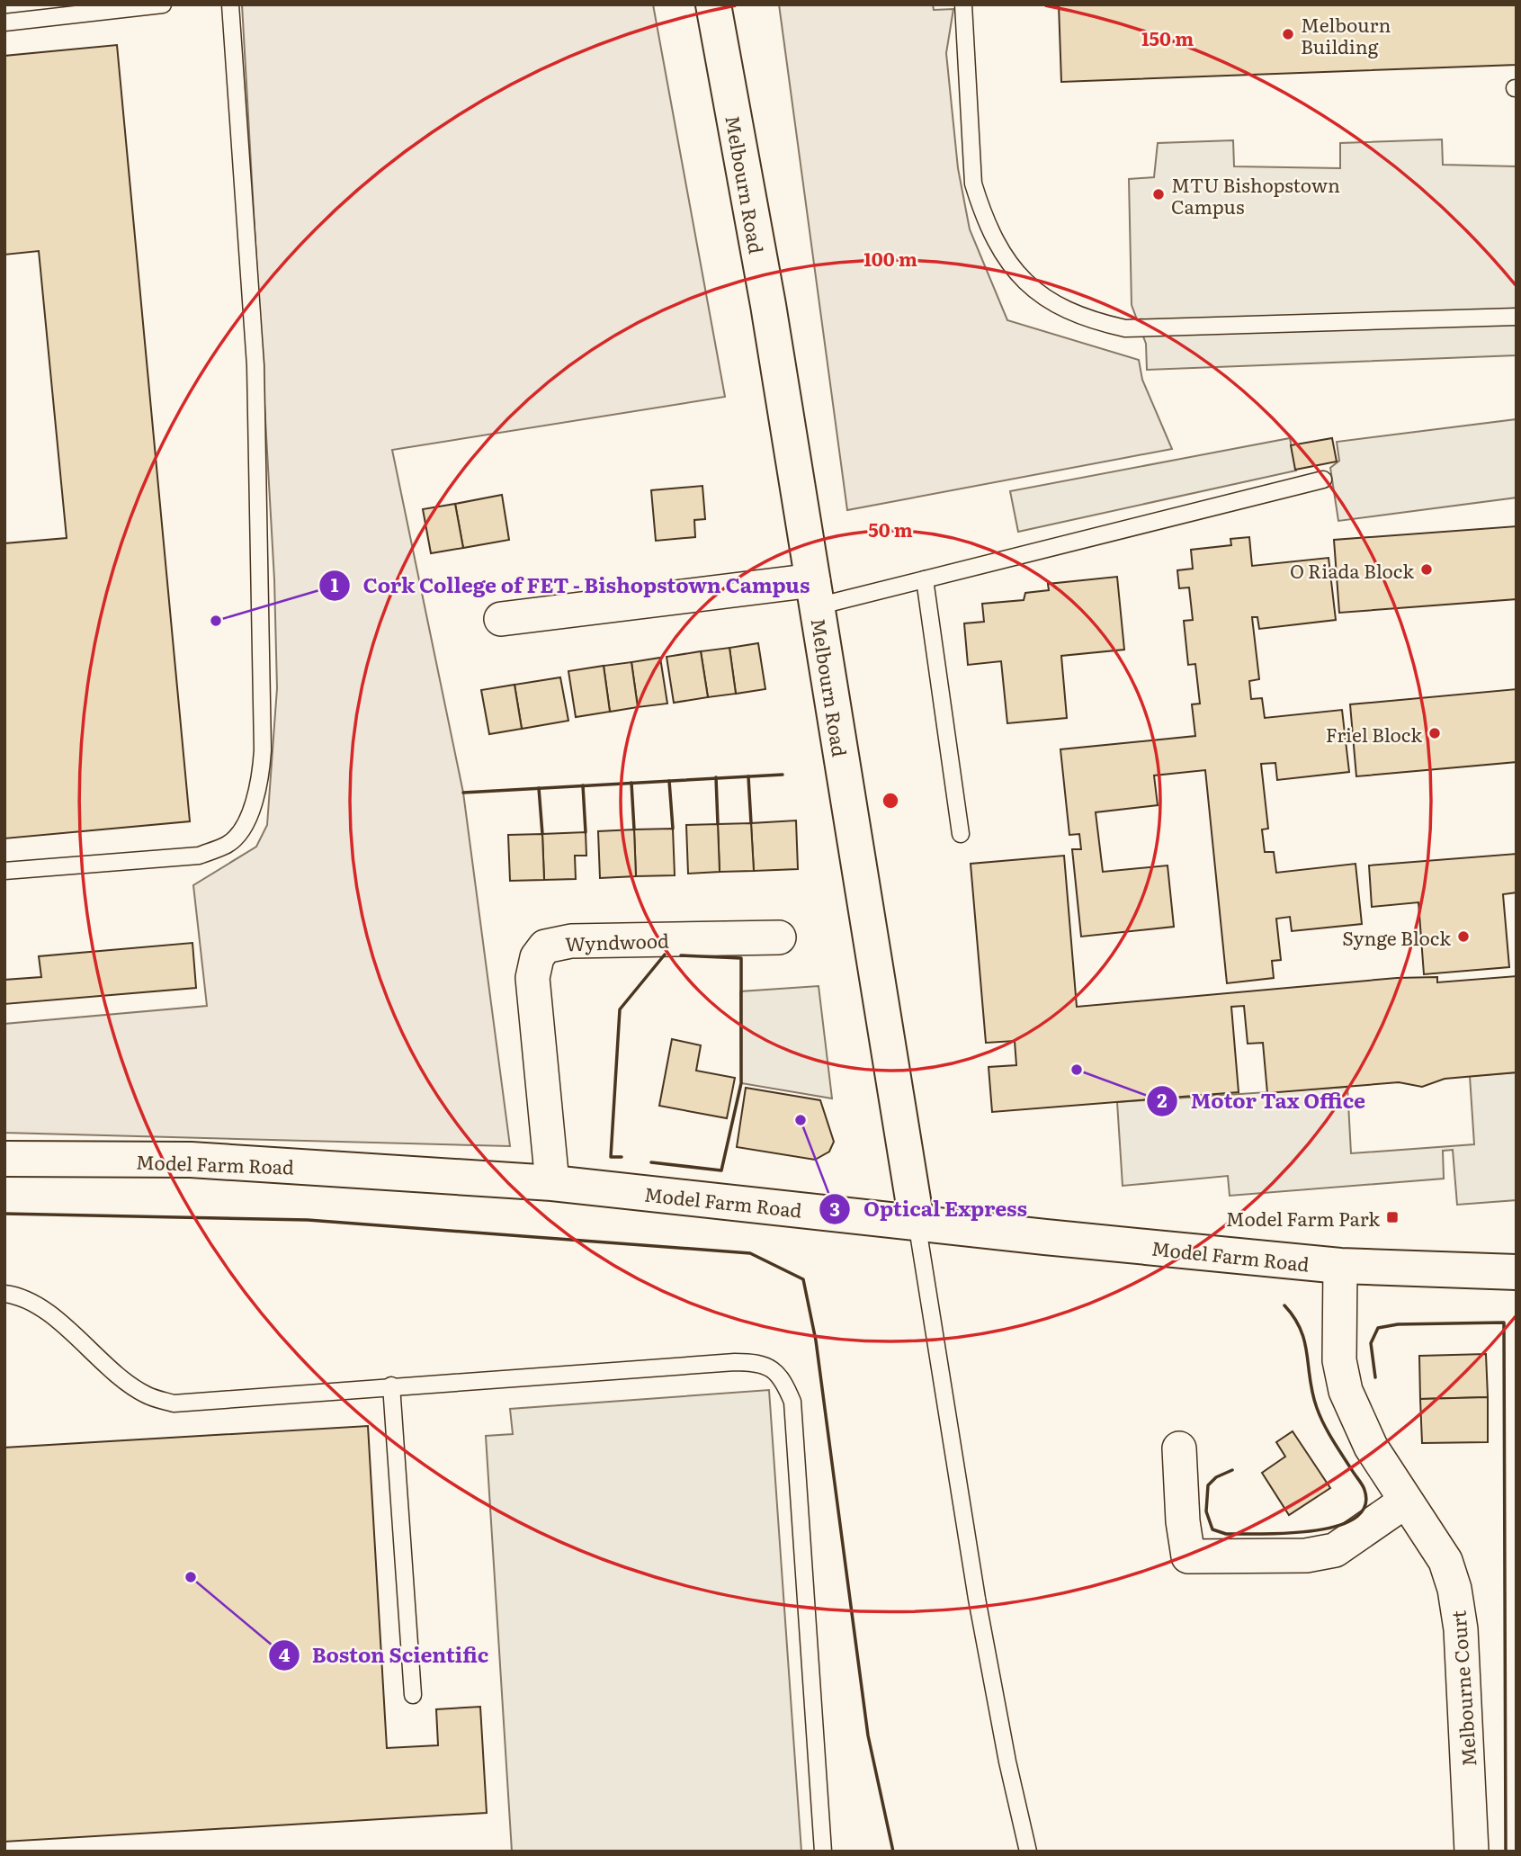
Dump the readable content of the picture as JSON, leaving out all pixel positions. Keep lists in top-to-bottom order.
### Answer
{
  "streets": {
    "main road": ["Melbourn Road", "Model Farm Road"],
    "street": ["Wyndwood", "Melbourne Court"]
  },
  "crossings": [
    ["Melbourn Road", "Model Farm Road"],
    ["Wyndwood", "Model Farm Road"],
    ["Model Farm Road", "Melbourne Court"]
  ],
  "places": {
    "other": [
      "Melbourn Building",
      "MTU Bishopstown Campus",
      "O Riada Block",
      "Cork College of FET - Bishopstown Campus",
      "Friel Block",
      "Synge Block",
      "Motor Tax Office",
      "Optical Express",
      "Boston Scientific"
    ],
    "transit": ["Model Farm Park"]
  },
  "rings": ["150 m", "100 m", "50 m"]
}
